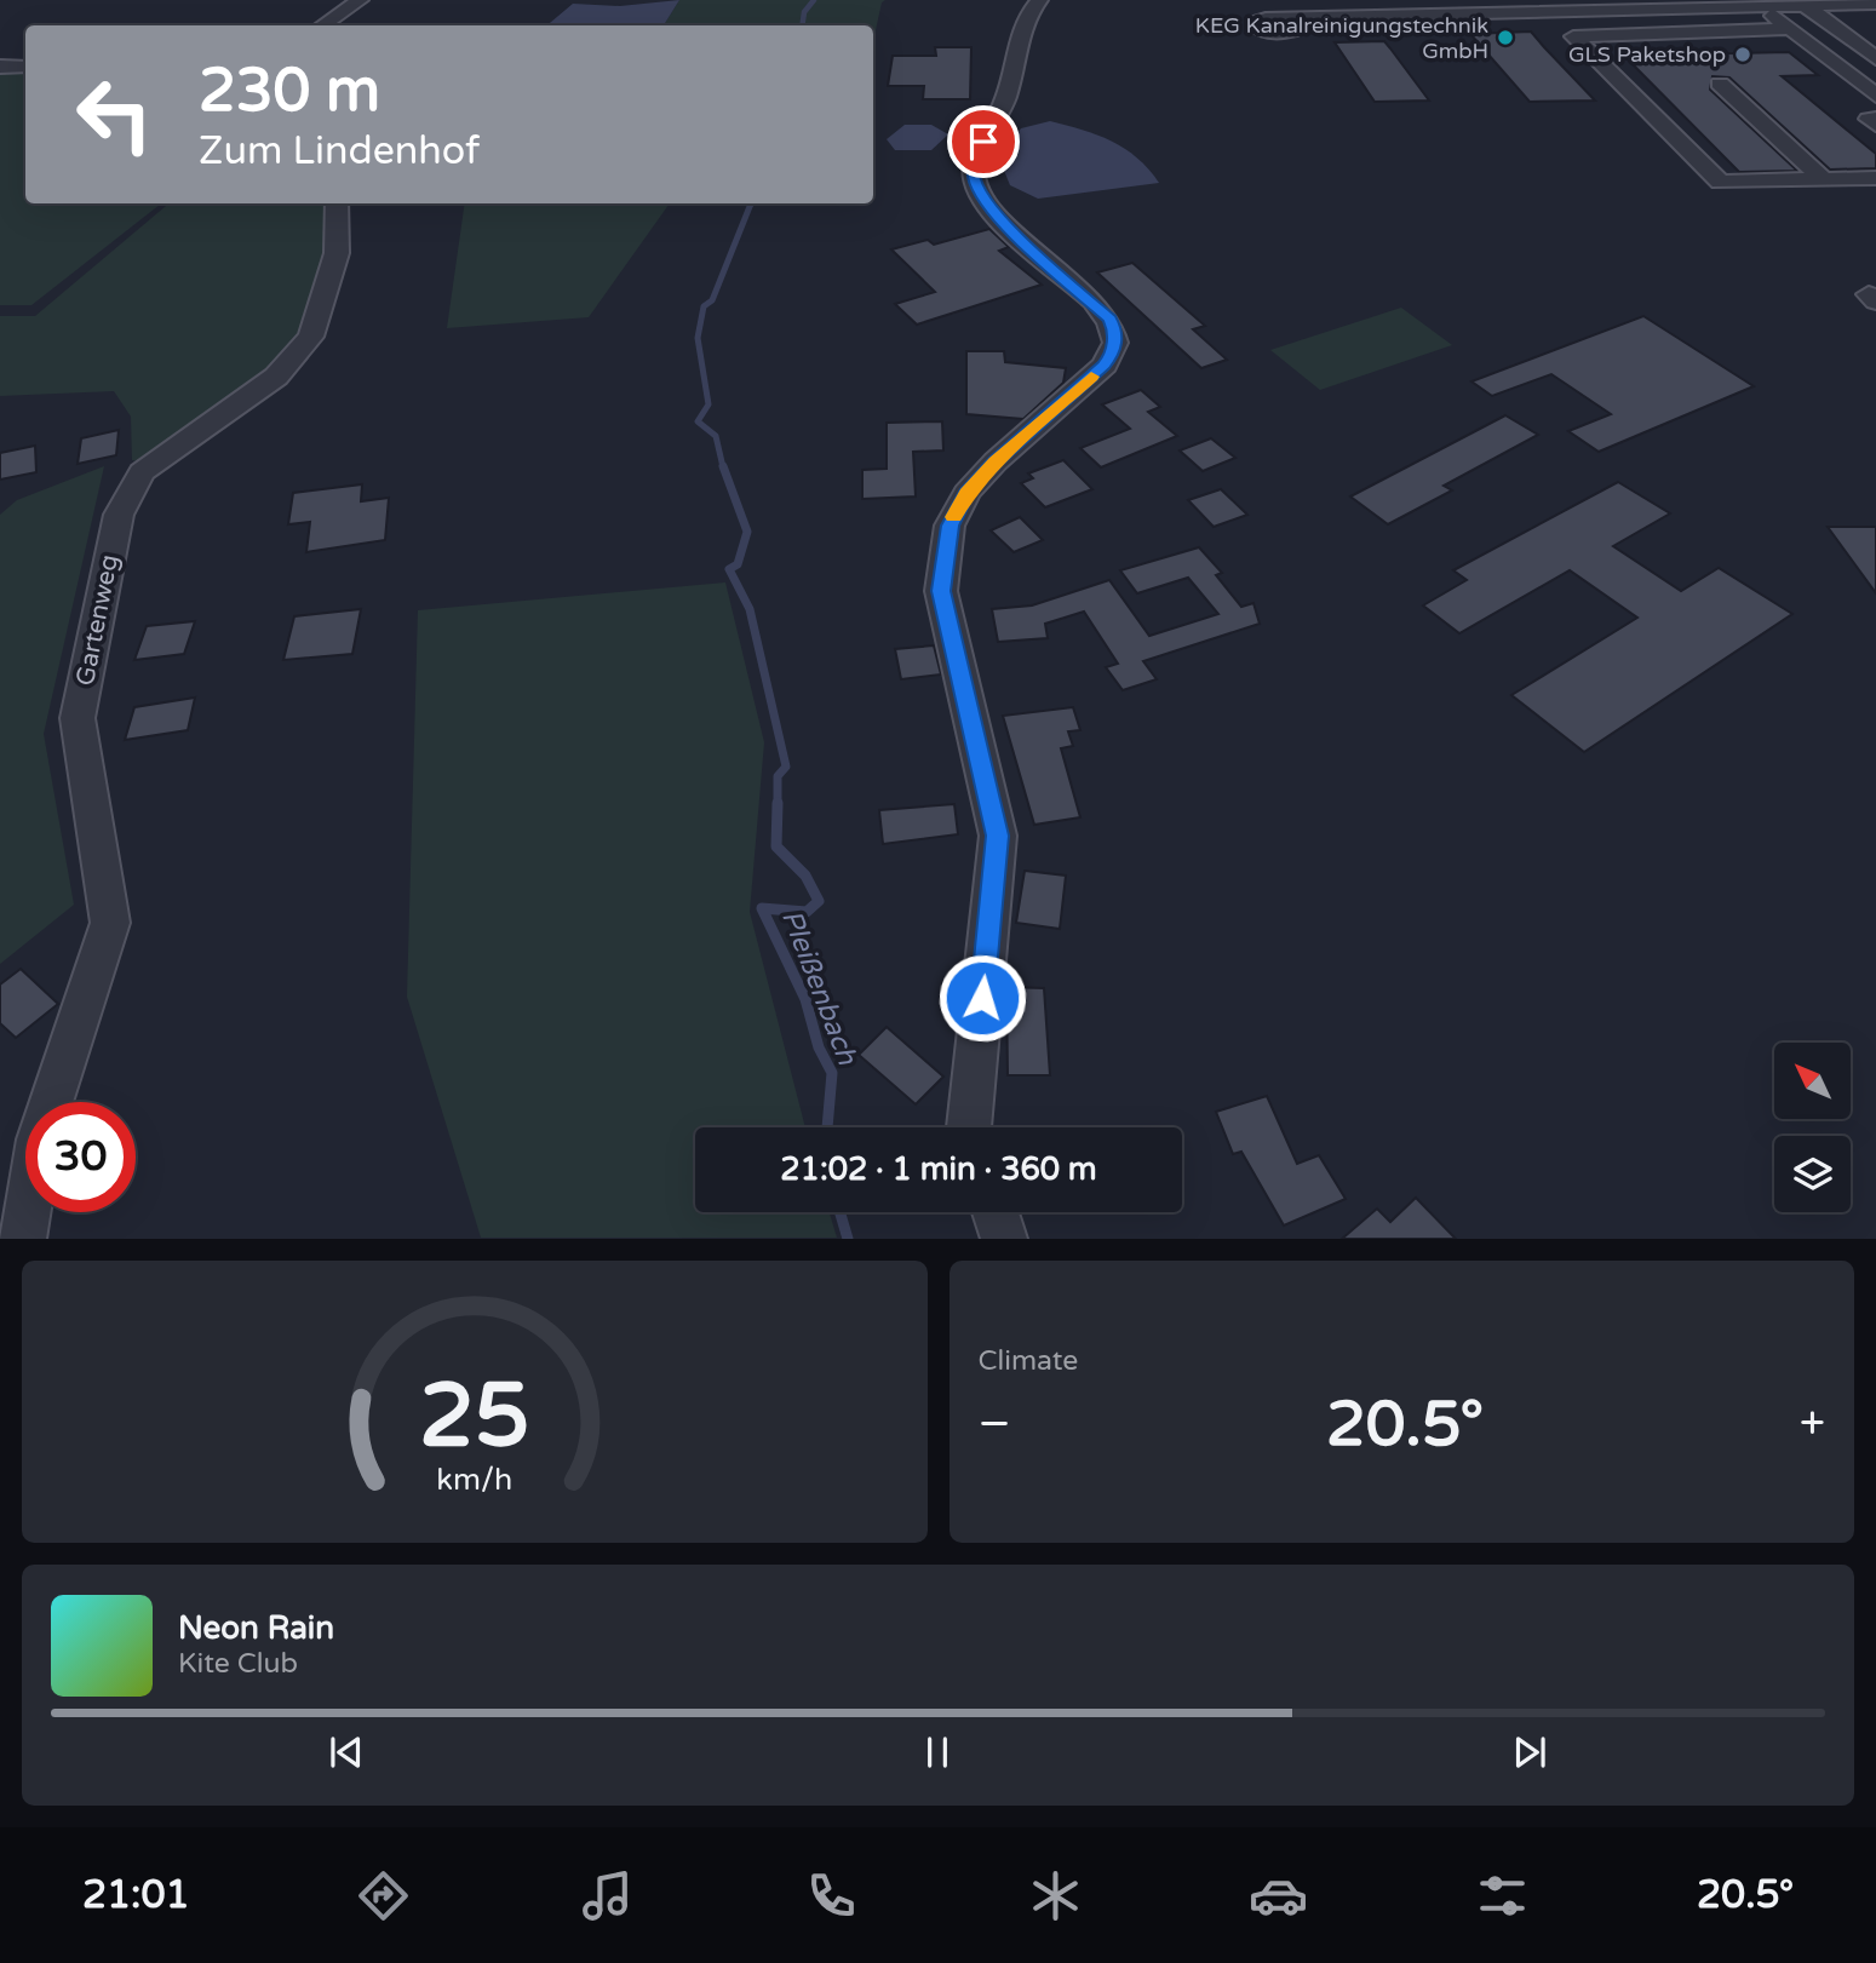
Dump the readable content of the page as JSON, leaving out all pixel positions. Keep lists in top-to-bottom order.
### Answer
{
  "streets": {
    "street": ["Gartenweg"]
  },
  "water": ["Pleißenbach"],
  "places": ["KEG Kanalreinigungstechnik GmbH", "GLS Paketshop"],
  "north": "top left",
  "page": {
    "turn": ["230 m", "Zum Lindenhof"],
    "limit": "30",
    "trip": "21:02 · 1 min · 360 m",
    "tile": "Climate",
    "heat": ["−", "20.5°", "+"],
    "song": ["Neon Rain", "Kite Club"],
    "tabs": ["21:01", "20.5°"],
    "gauge": ["25", "km/h"]
  }
}
